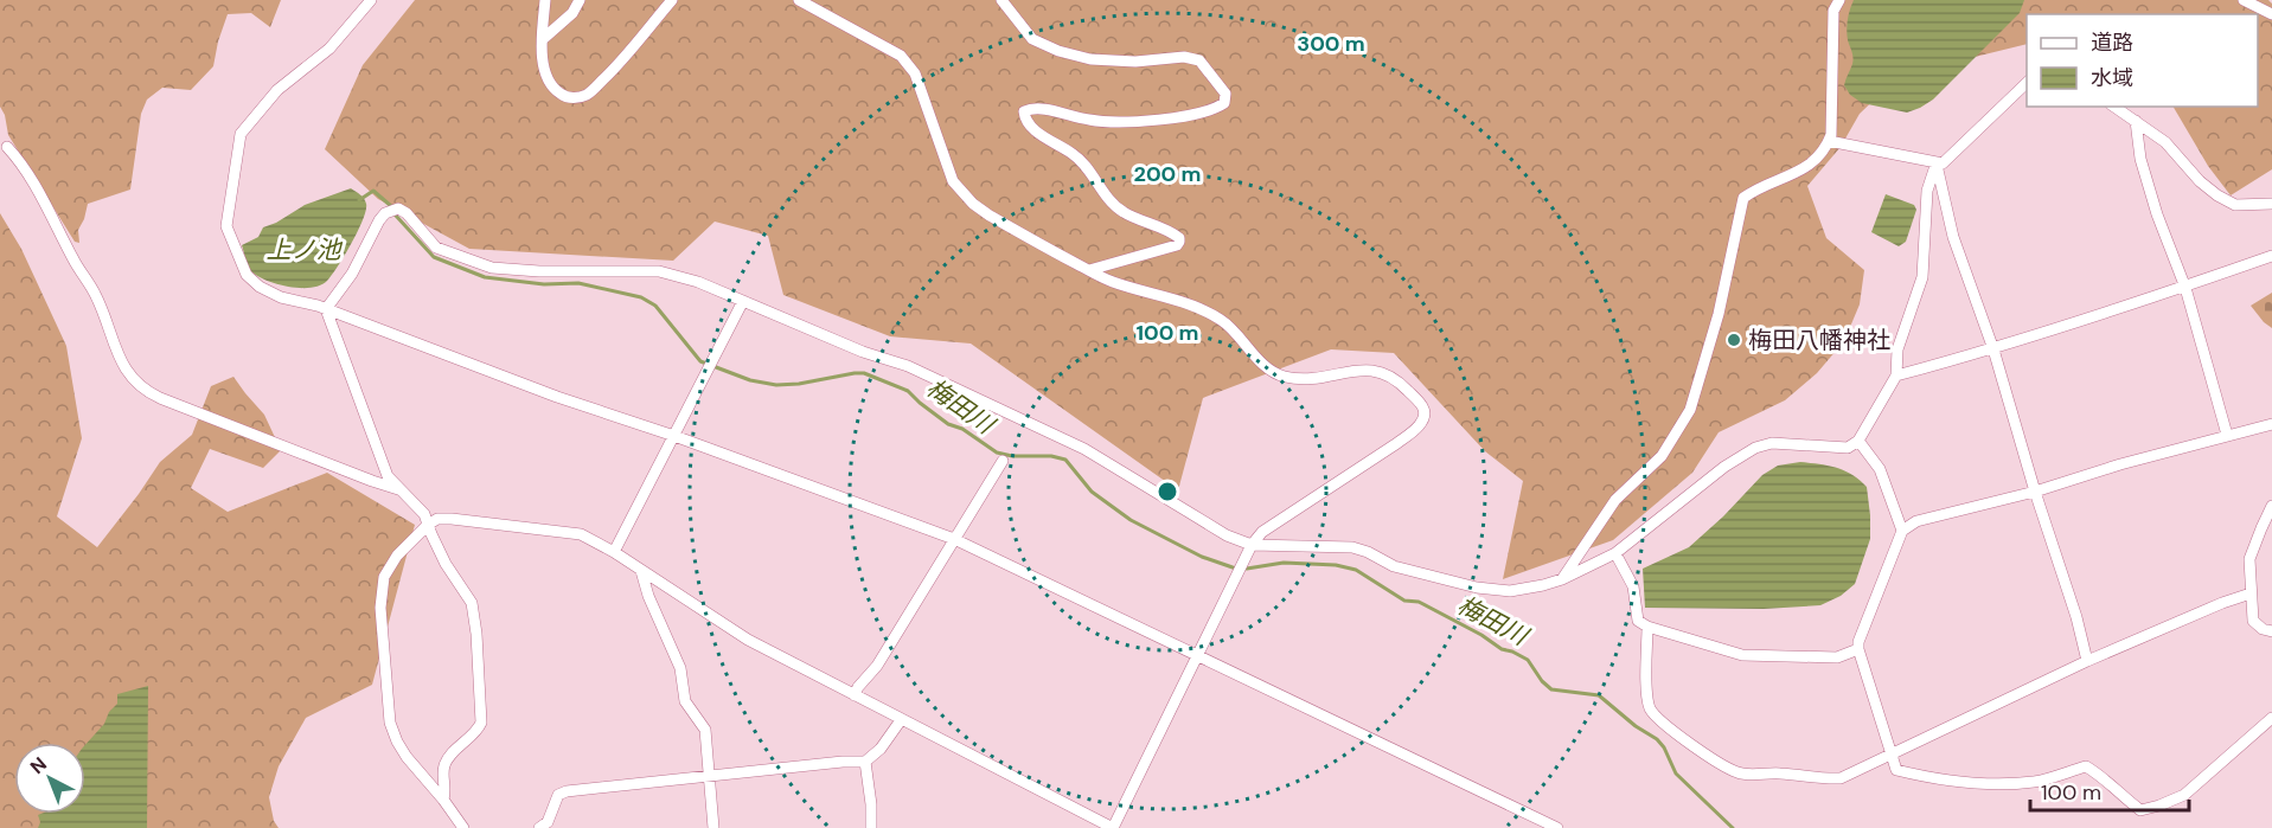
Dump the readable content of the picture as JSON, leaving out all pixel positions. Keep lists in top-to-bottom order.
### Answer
{
  "water": ["上ノ池", "梅田川"],
  "places": ["梅田八幡神社"],
  "legend": ["道路", "水域"],
  "scale_bar": "100 m",
  "north": "top left",
  "rings": ["300 m", "200 m", "100 m"]
}
